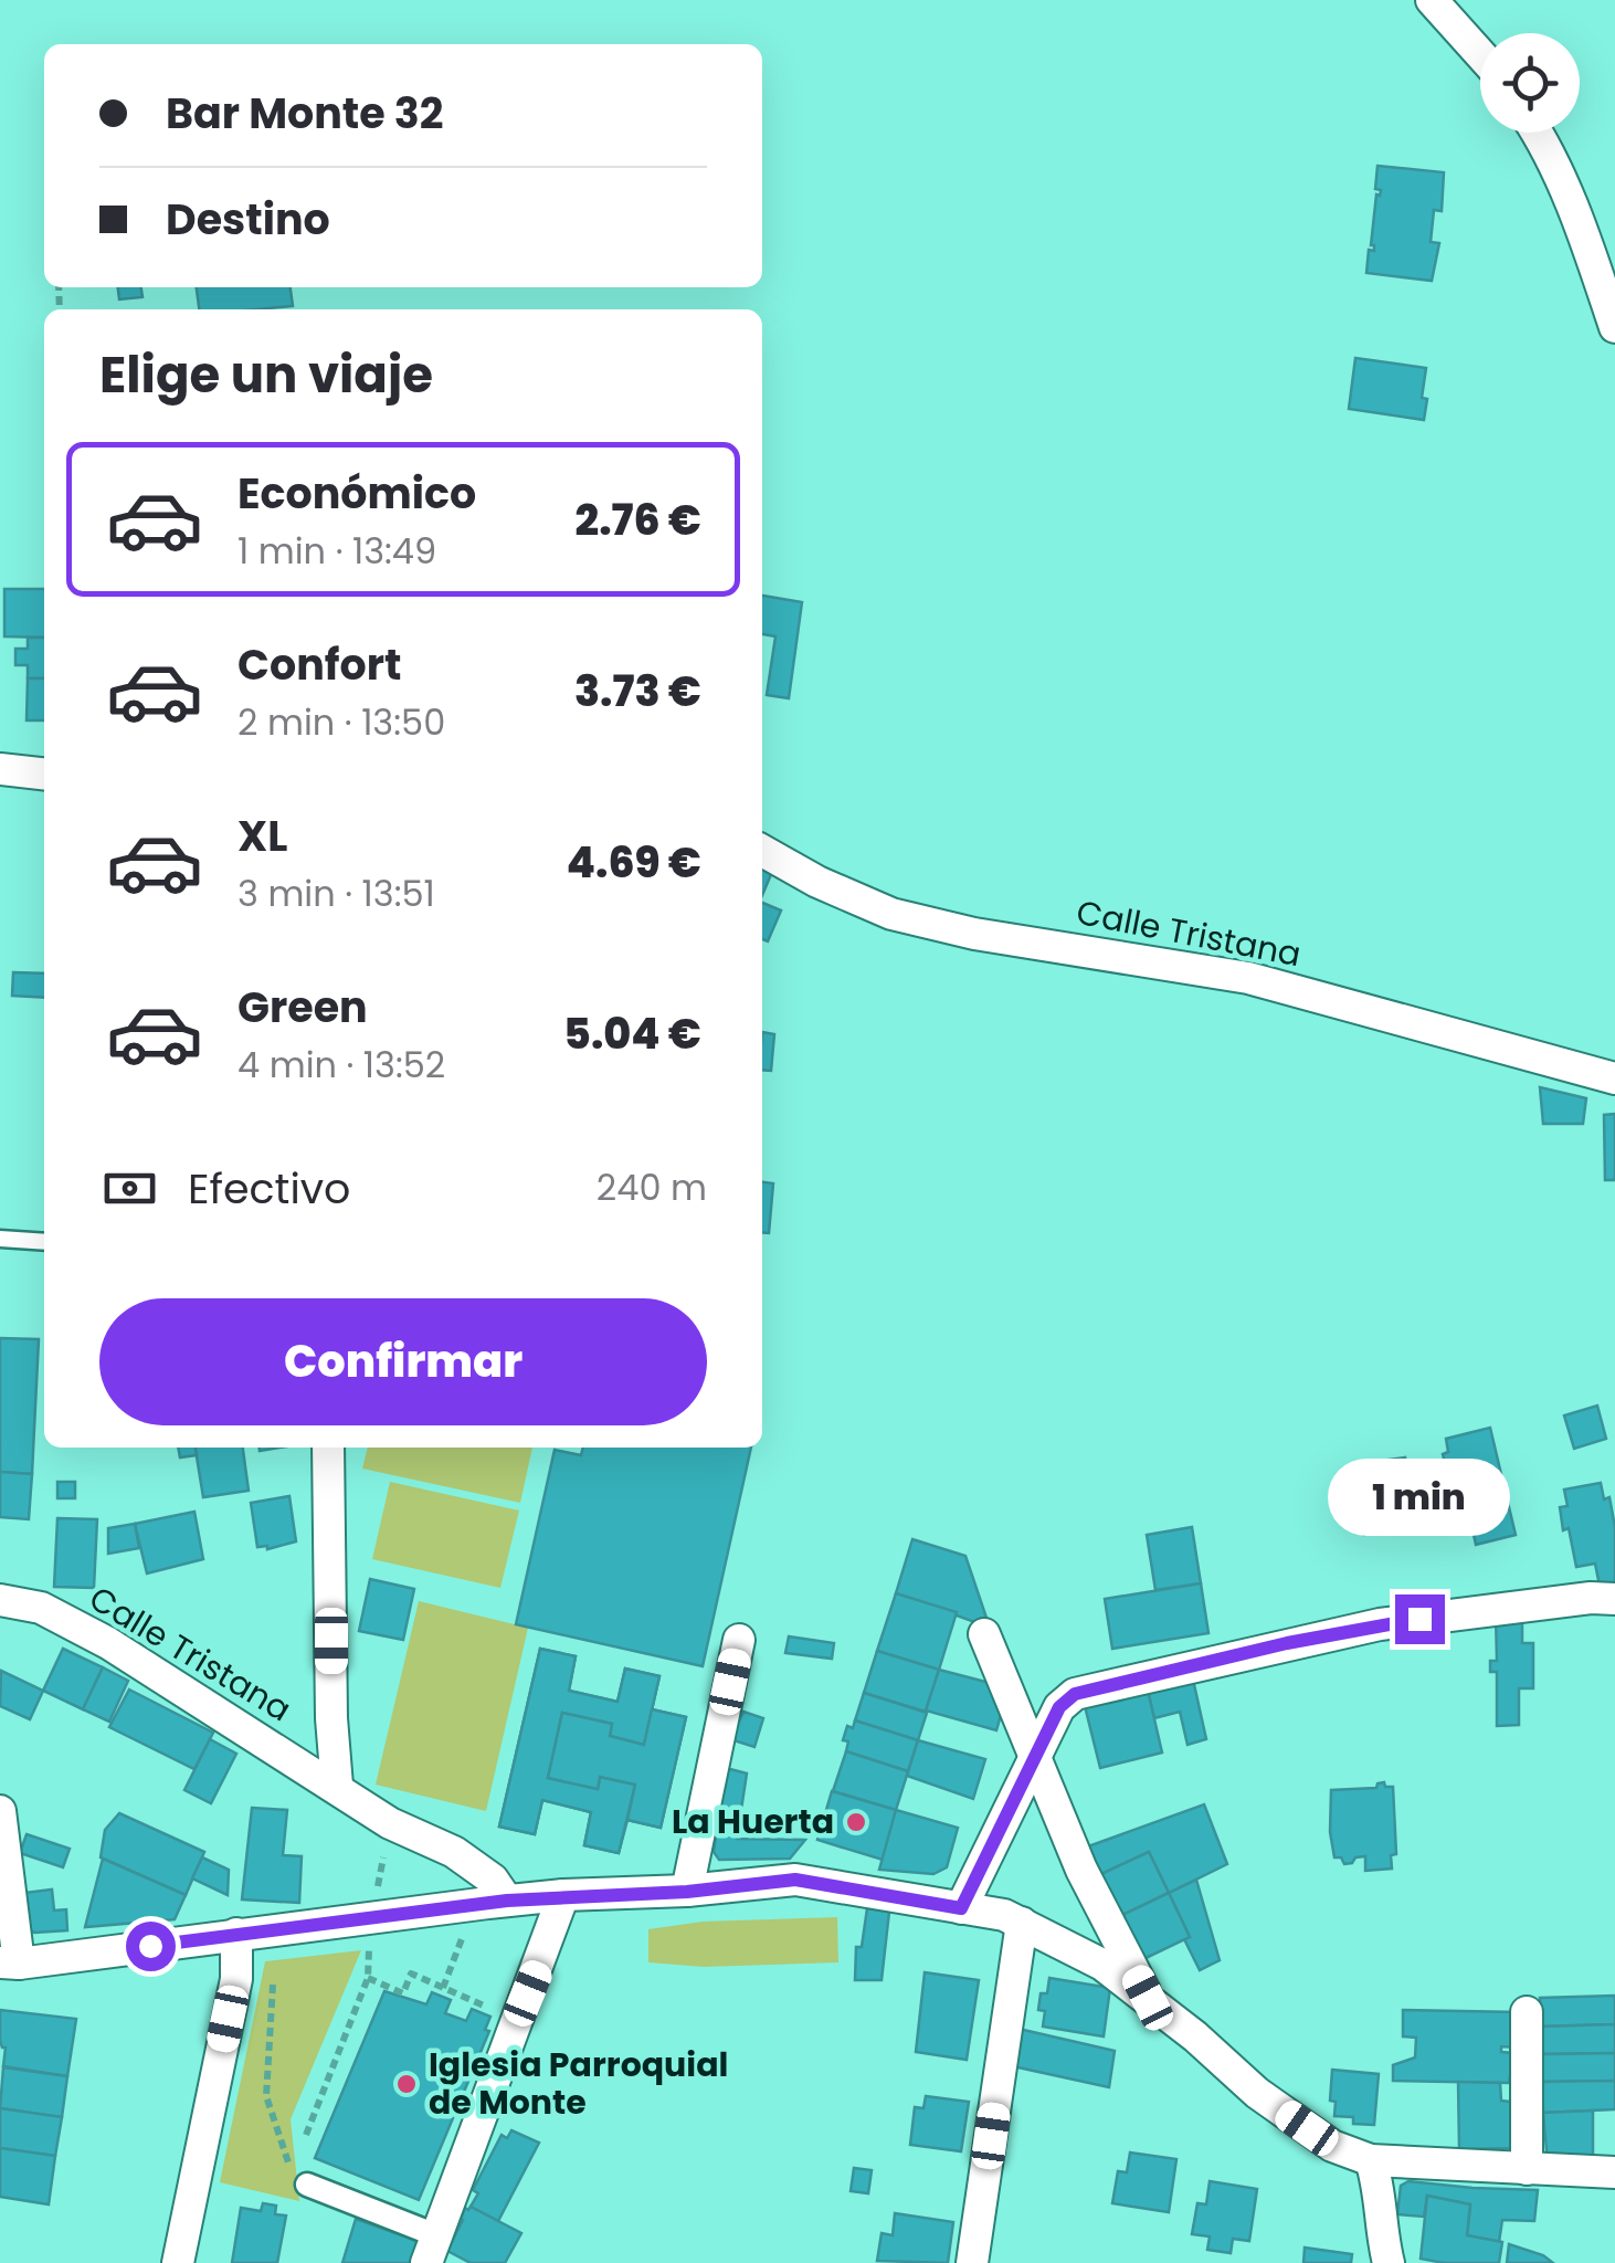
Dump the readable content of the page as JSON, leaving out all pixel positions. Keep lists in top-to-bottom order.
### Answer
{
  "streets": {
    "street": ["Calle Tristana"]
  },
  "places": ["La Huerta", "Iglesia Parroquial de Monte"],
  "page": {
    "banner": ["Bar Monte 32", "Destino"],
    "heading": "Elige un viaje",
    "list": [
      {
        "name": "Económico",
        "note": "1 min · 13:49",
        "value": "2.76 €"
      },
      {
        "name": "Confort",
        "note": "2 min · 13:50",
        "value": "3.73 €"
      },
      {
        "name": "XL",
        "note": "3 min · 13:51",
        "value": "4.69 €"
      },
      {
        "name": "Green",
        "note": "4 min · 13:52",
        "value": "5.04 €"
      }
    ],
    "pay": ["Efectivo", "240 m"],
    "buttons": "Confirmar",
    "bubble": "1 min"
  }
}
